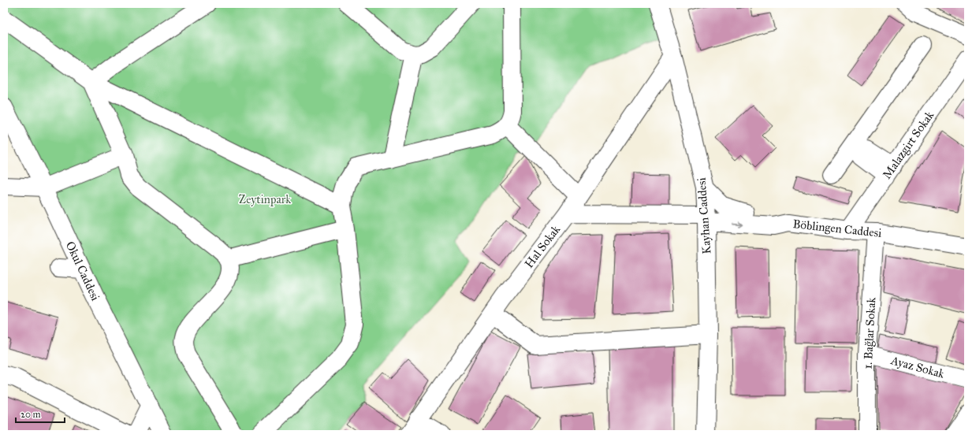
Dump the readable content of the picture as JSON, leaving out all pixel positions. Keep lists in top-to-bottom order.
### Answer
{
  "streets": {
    "street": [
      "Malazgirt Sokak",
      "Kayhan Caddesi",
      "Böblingen Caddesi",
      "Hal Sokak",
      "Okul Caddesi",
      "1. Bağlar Sokak",
      "Ayaz Sokak"
    ]
  },
  "crossings": [
    ["Malazgirt Sokak", "Böblingen Caddesi"],
    ["Kayhan Caddesi", "Böblingen Caddesi"],
    ["Kayhan Caddesi", "Hal Sokak"],
    ["Böblingen Caddesi", "1. Bağlar Sokak"],
    ["1. Bağlar Sokak", "Ayaz Sokak"]
  ],
  "parks": ["Zeytinpark"],
  "scale_bar": "20 m"
}
